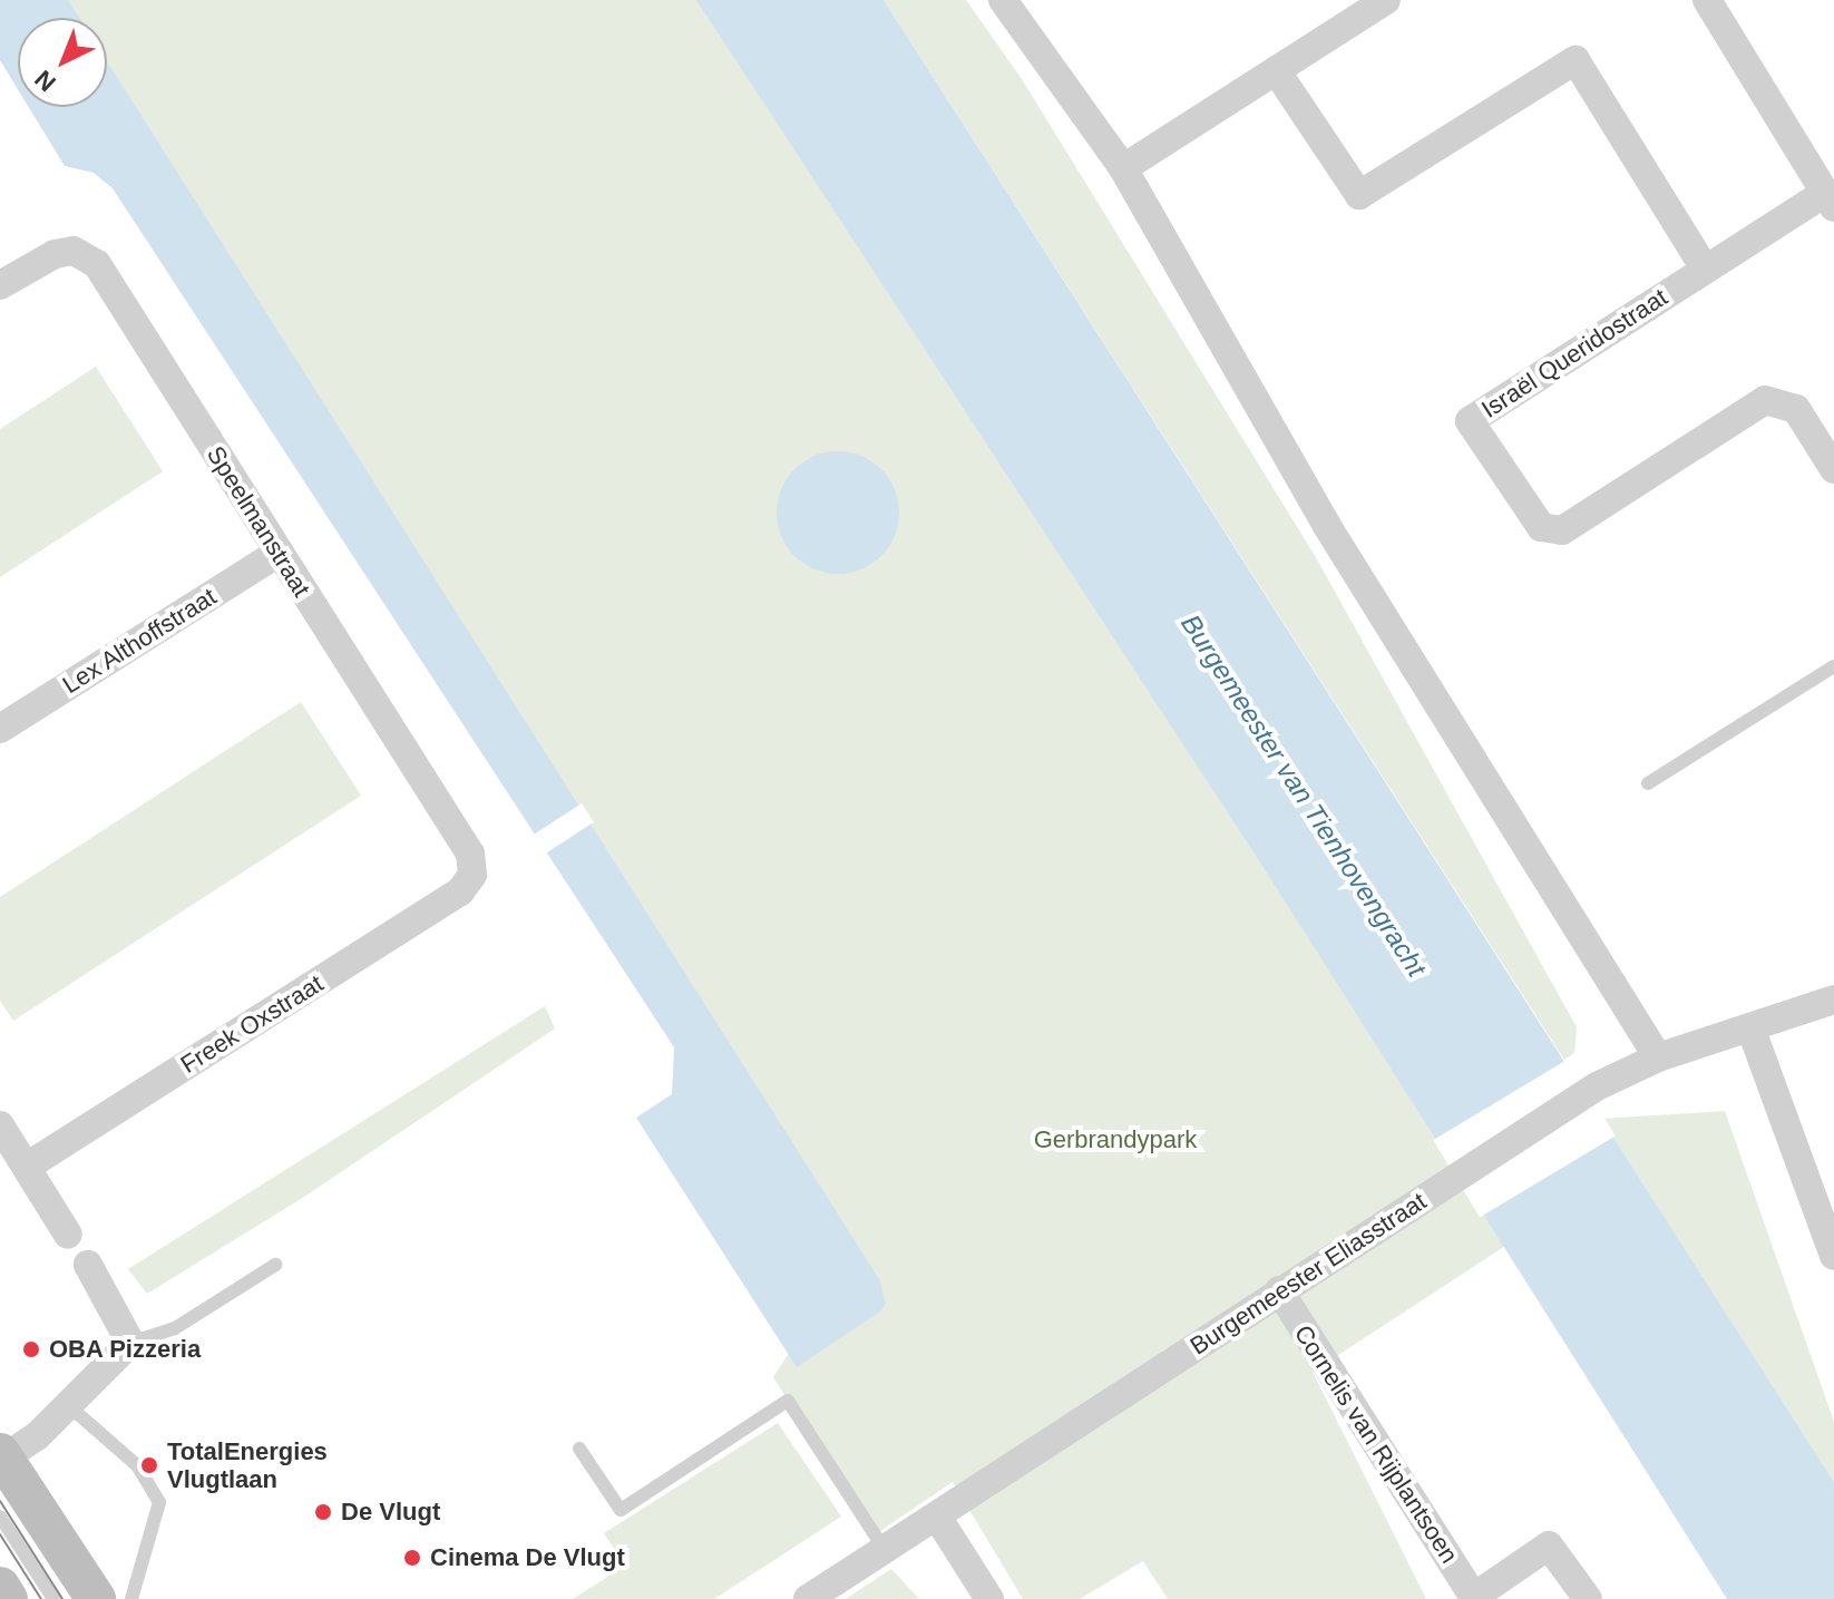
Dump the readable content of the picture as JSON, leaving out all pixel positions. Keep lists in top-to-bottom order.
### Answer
{
  "streets": {
    "street": [
      "Israël Queridostraat",
      "Speelmanstraat",
      "Lex Althoffstraat",
      "Freek Oxstraat",
      "Burgemeester Eliasstraat",
      "Cornelis van Rijplantsoen"
    ]
  },
  "crossings": [
    ["Speelmanstraat", "Lex Althoffstraat"],
    ["Speelmanstraat", "Freek Oxstraat"],
    ["Burgemeester Eliasstraat", "Cornelis van Rijplantsoen"]
  ],
  "water": ["Burgemeester van Tienhovengracht"],
  "parks": ["Gerbrandypark"],
  "places": [
    "OBA Pizzeria",
    "TotalEnergies Vlugtlaan",
    "De Vlugt",
    "Cinema De Vlugt"
  ],
  "north": "bottom left"
}
